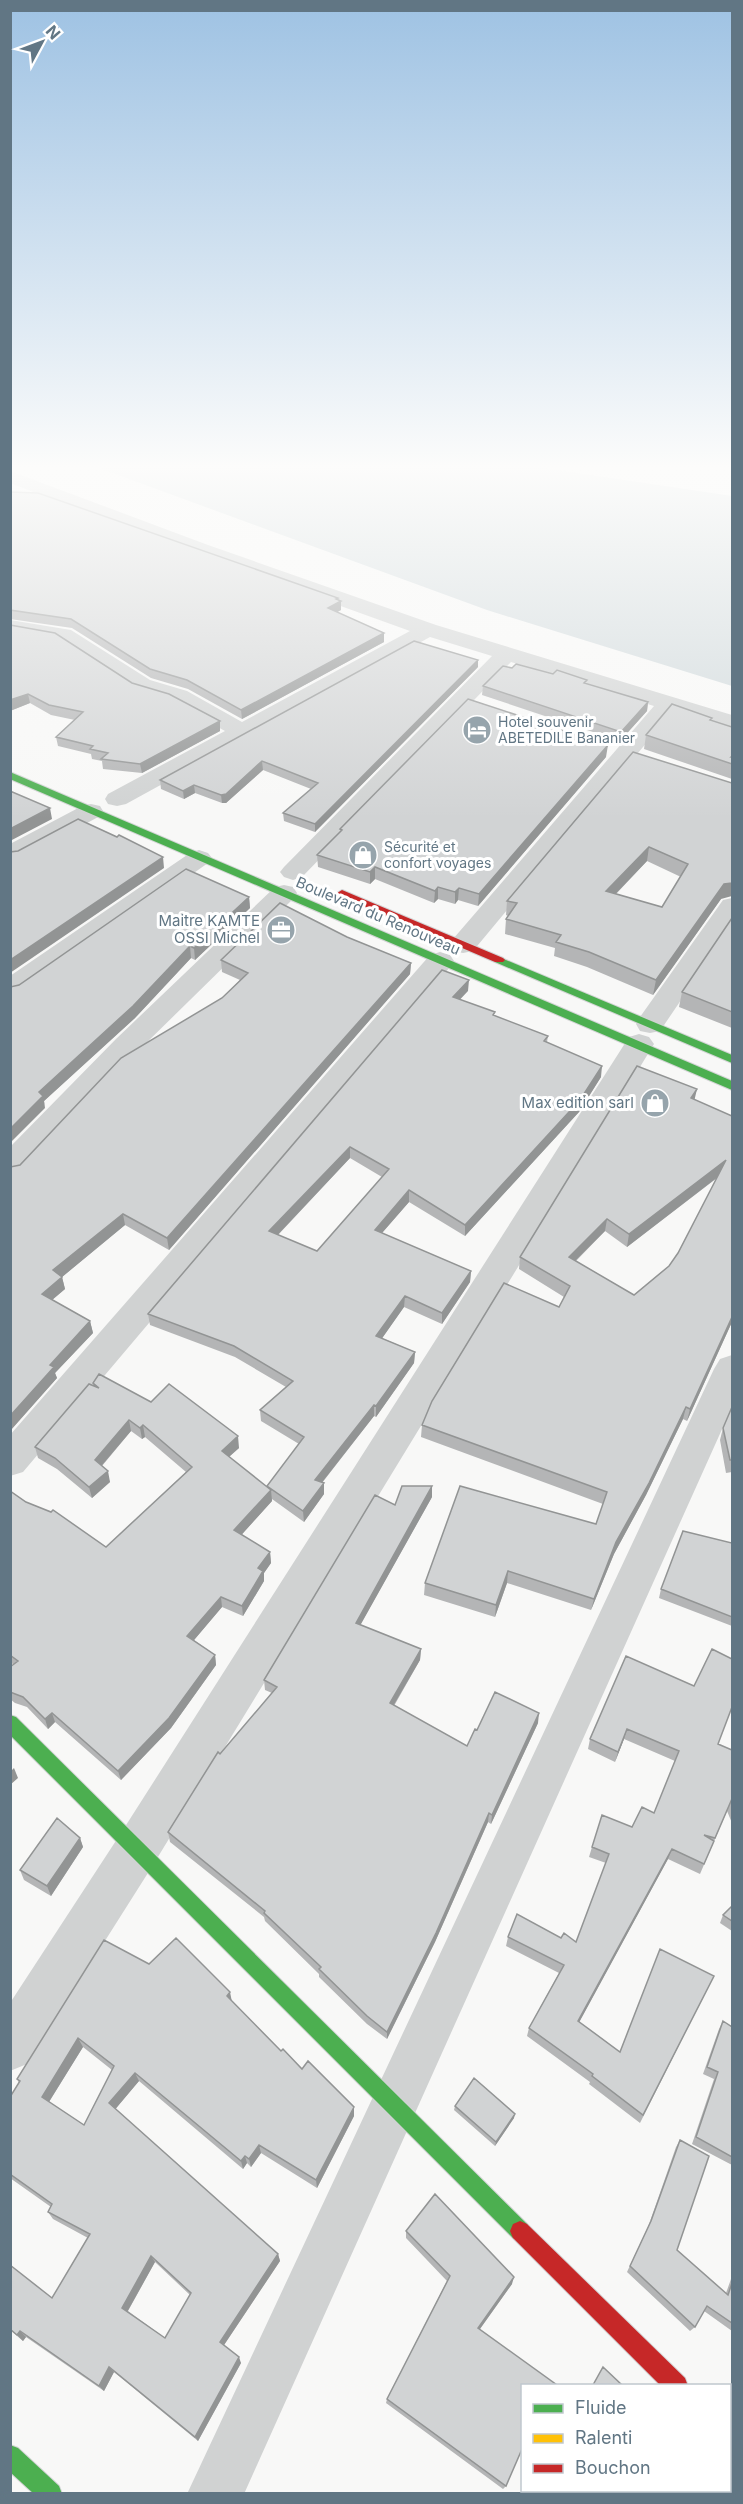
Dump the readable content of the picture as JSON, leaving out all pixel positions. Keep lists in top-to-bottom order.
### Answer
{
  "streets": {
    "main road": ["Boulevard du Renouveau"]
  },
  "places": {
    "hotel": ["Hotel souvenir ABETEDILE Bananier"],
    "shop": ["Sécurité et confort voyages", "Max edition sarl"],
    "office": ["Maitre KAMTE OSSI Michel"]
  },
  "legend": ["Fluide", "Ralenti", "Bouchon"],
  "north": "top right"
}
